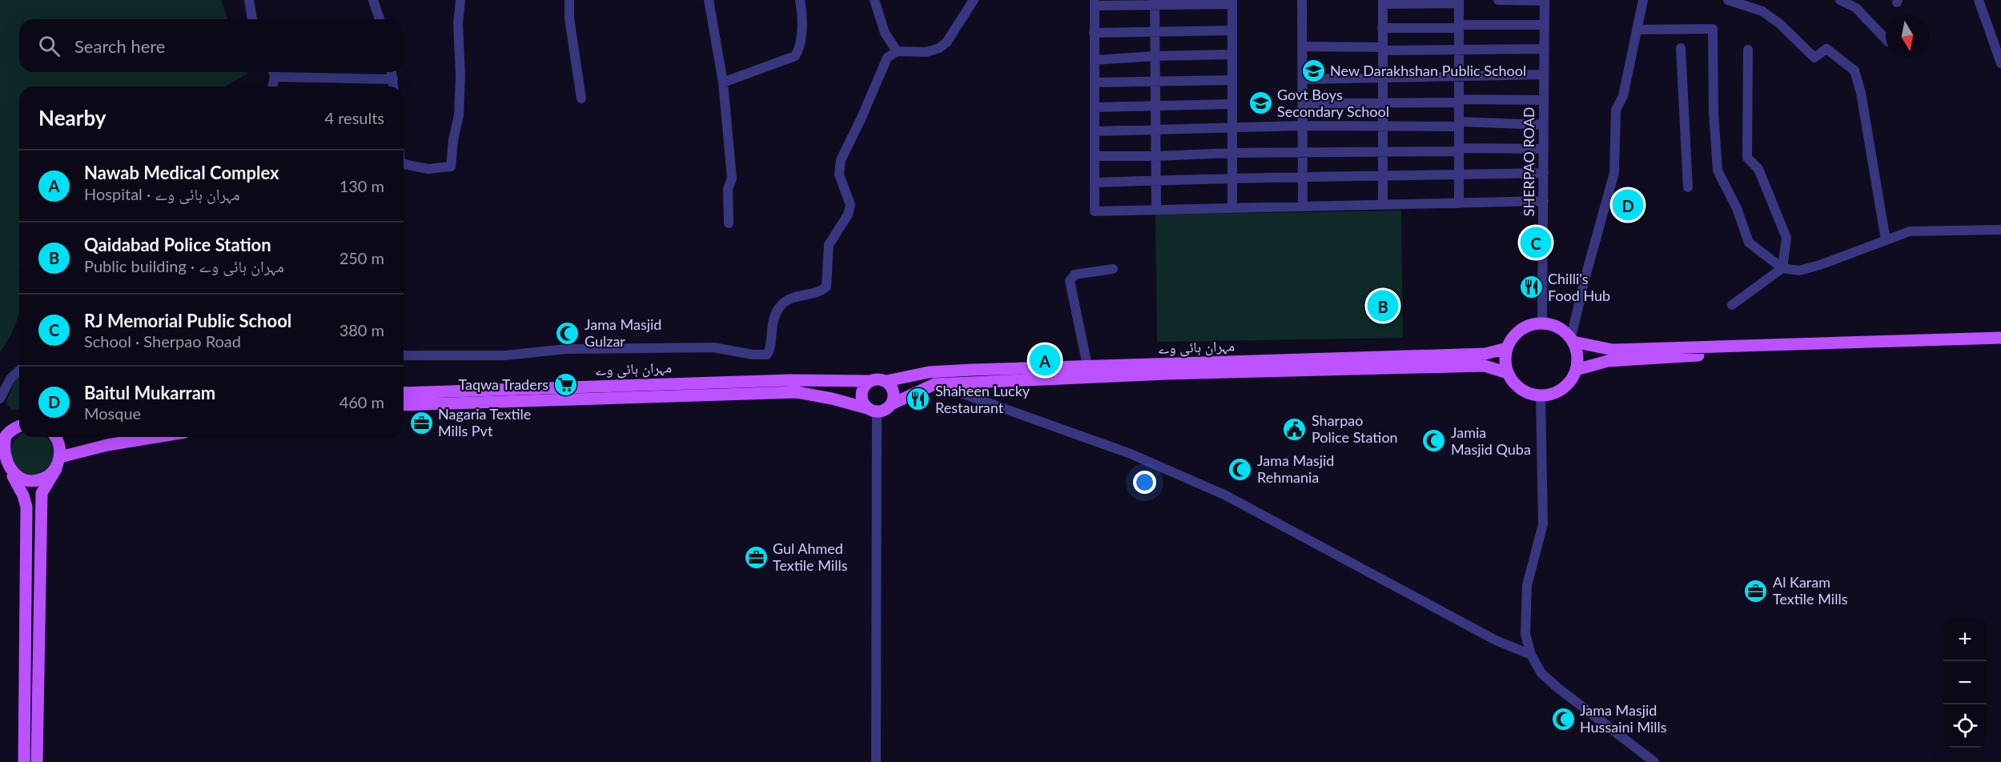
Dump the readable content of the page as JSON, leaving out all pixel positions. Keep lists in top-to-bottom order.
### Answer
{
  "streets": {
    "main road": ["مہران ہائی وے"],
    "street": ["SHERPAO ROAD"]
  },
  "crossings": [
    ["SHERPAO ROAD", "مہران ہائی وے"]
  ],
  "places": {
    "school or university": ["New Darakhshan Public School", "Govt Boys Secondary School"],
    "restaurant": ["Chilli's Food Hub", "Shaheen Lucky Restaurant"],
    "mosque": [
      "Jama Masjid Gulzar",
      "Jamia Masjid Quba",
      "Jama Masjid Rehmania",
      "Jama Masjid Hussaini Mills"
    ],
    "supermarket": ["Taqwa Traders"],
    "office": ["Nagaria Textile Mills Pvt", "Gul Ahmed Textile Mills", "Al Karam Textile Mills"],
    "public building": ["Sharpao Police Station"]
  },
  "north": "bottom",
  "page": {
    "search": "Search here",
    "heading": ["Nearby", "4 results"],
    "list": [
      {
        "mark": "A",
        "name": "Nawab Medical Complex",
        "note": "Hospital · مہران ہائی وے",
        "value": "130 m"
      },
      {
        "mark": "B",
        "name": "Qaidabad Police Station",
        "note": "Public building · مہران ہائی وے",
        "value": "250 m"
      },
      {
        "mark": "C",
        "name": "RJ Memorial Public School",
        "note": "School · Sherpao Road",
        "value": "380 m"
      },
      {
        "mark": "D",
        "name": "Baitul Mukarram",
        "note": "Mosque",
        "value": "460 m"
      }
    ],
    "pins": [
      "D",
      "C",
      "B",
      "A"
    ],
    "map_buttons": ["+", "−"]
  }
}
